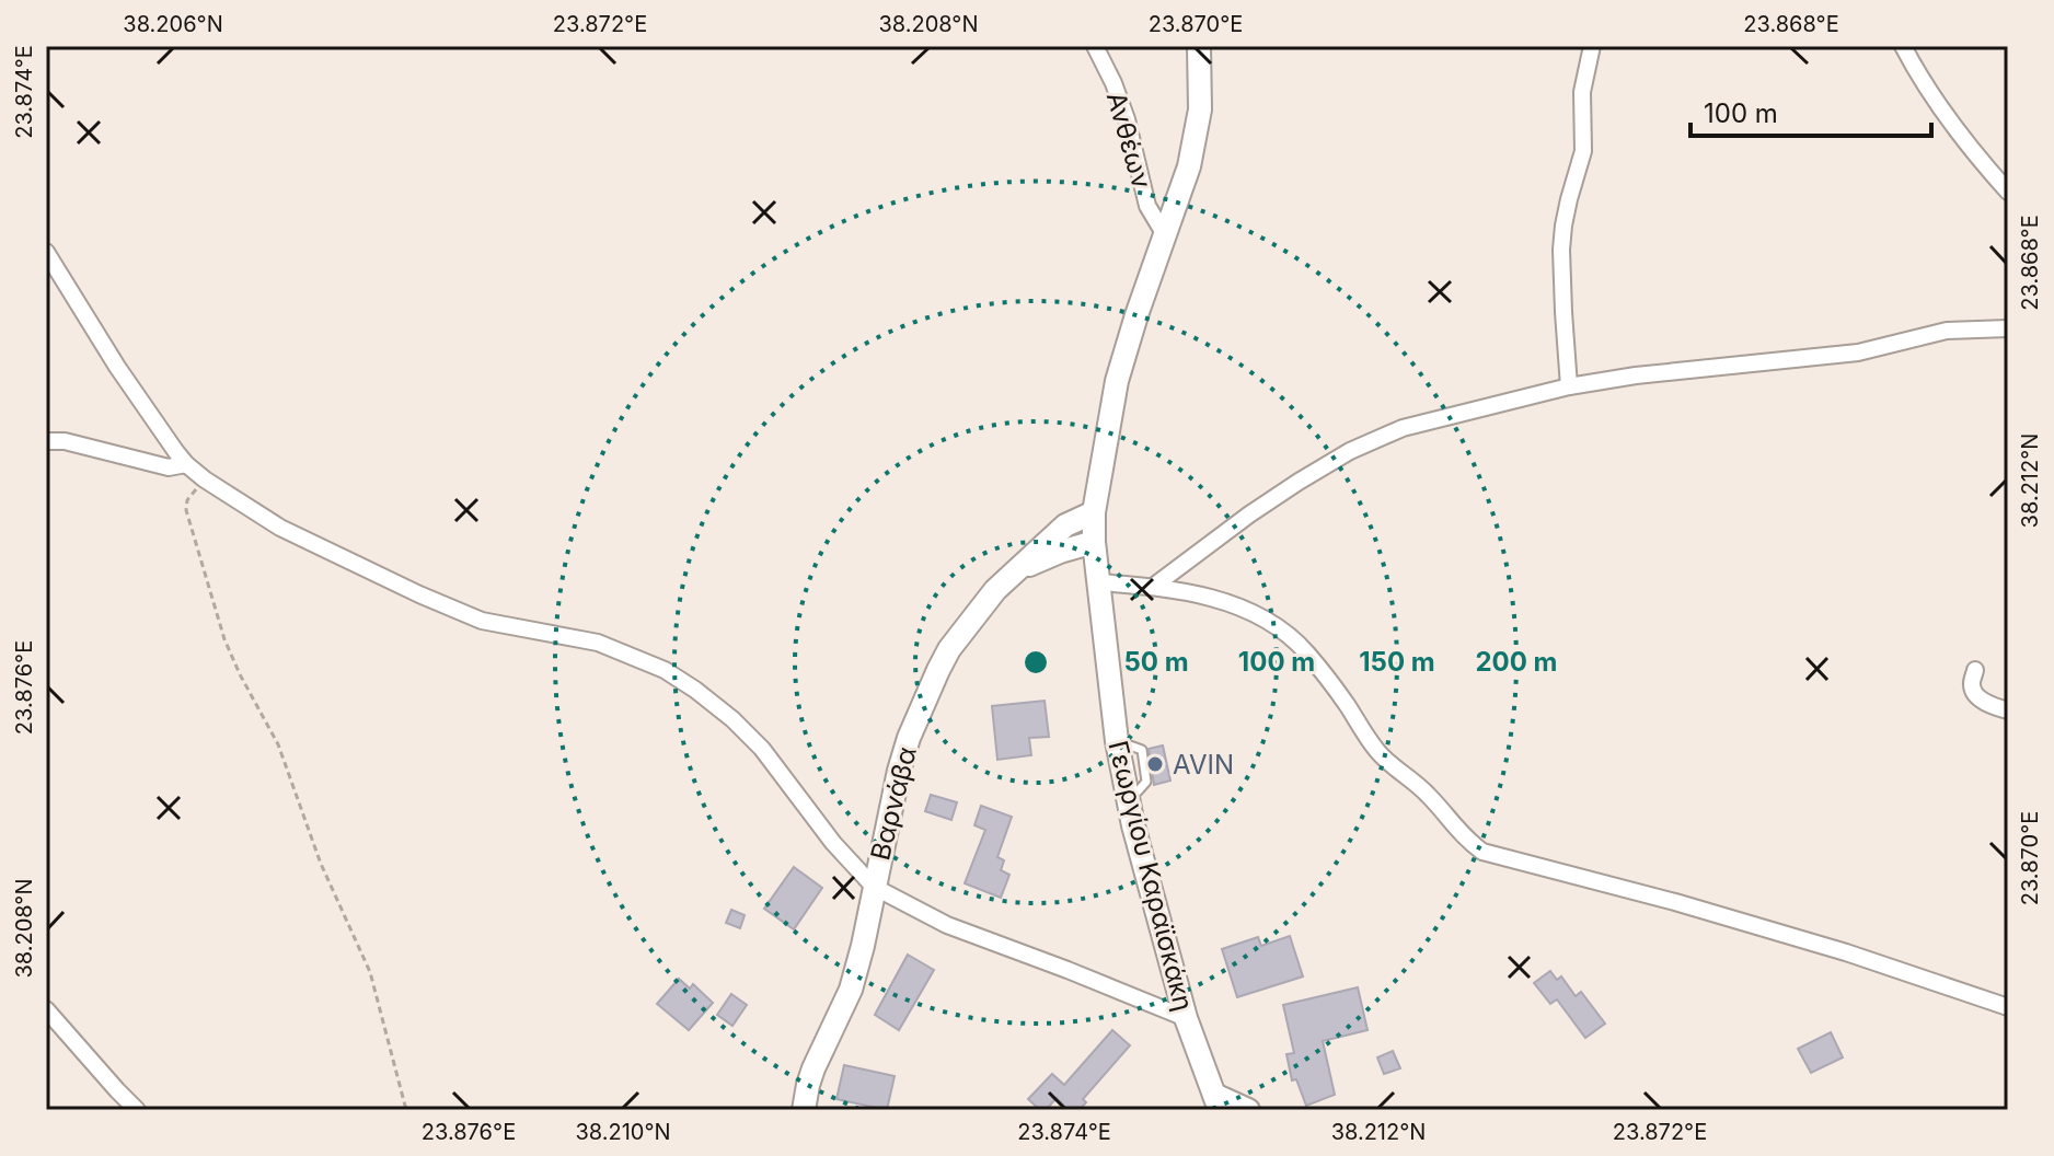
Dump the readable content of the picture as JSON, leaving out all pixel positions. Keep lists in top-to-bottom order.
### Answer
{
  "streets": {
    "main road": ["Βαρνάβα", "Γεωργίου Καραϊσκάκη"],
    "street": ["Ανθέων"]
  },
  "crossings": [
    ["Ανθέων", "Γεωργίου Καραϊσκάκη"],
    ["Βαρνάβα", "Γεωργίου Καραϊσκάκη"]
  ],
  "places": ["AVIN"],
  "scale_bar": "100 m",
  "coordinates": [
    "38.206°N",
    "23.872°E",
    "38.208°N",
    "23.870°E",
    "23.868°E",
    "23.874°E",
    "38.212°N",
    "23.876°E",
    "38.210°N"
  ],
  "rings": [
    "50 m",
    "100 m",
    "150 m",
    "200 m"
  ]
}
